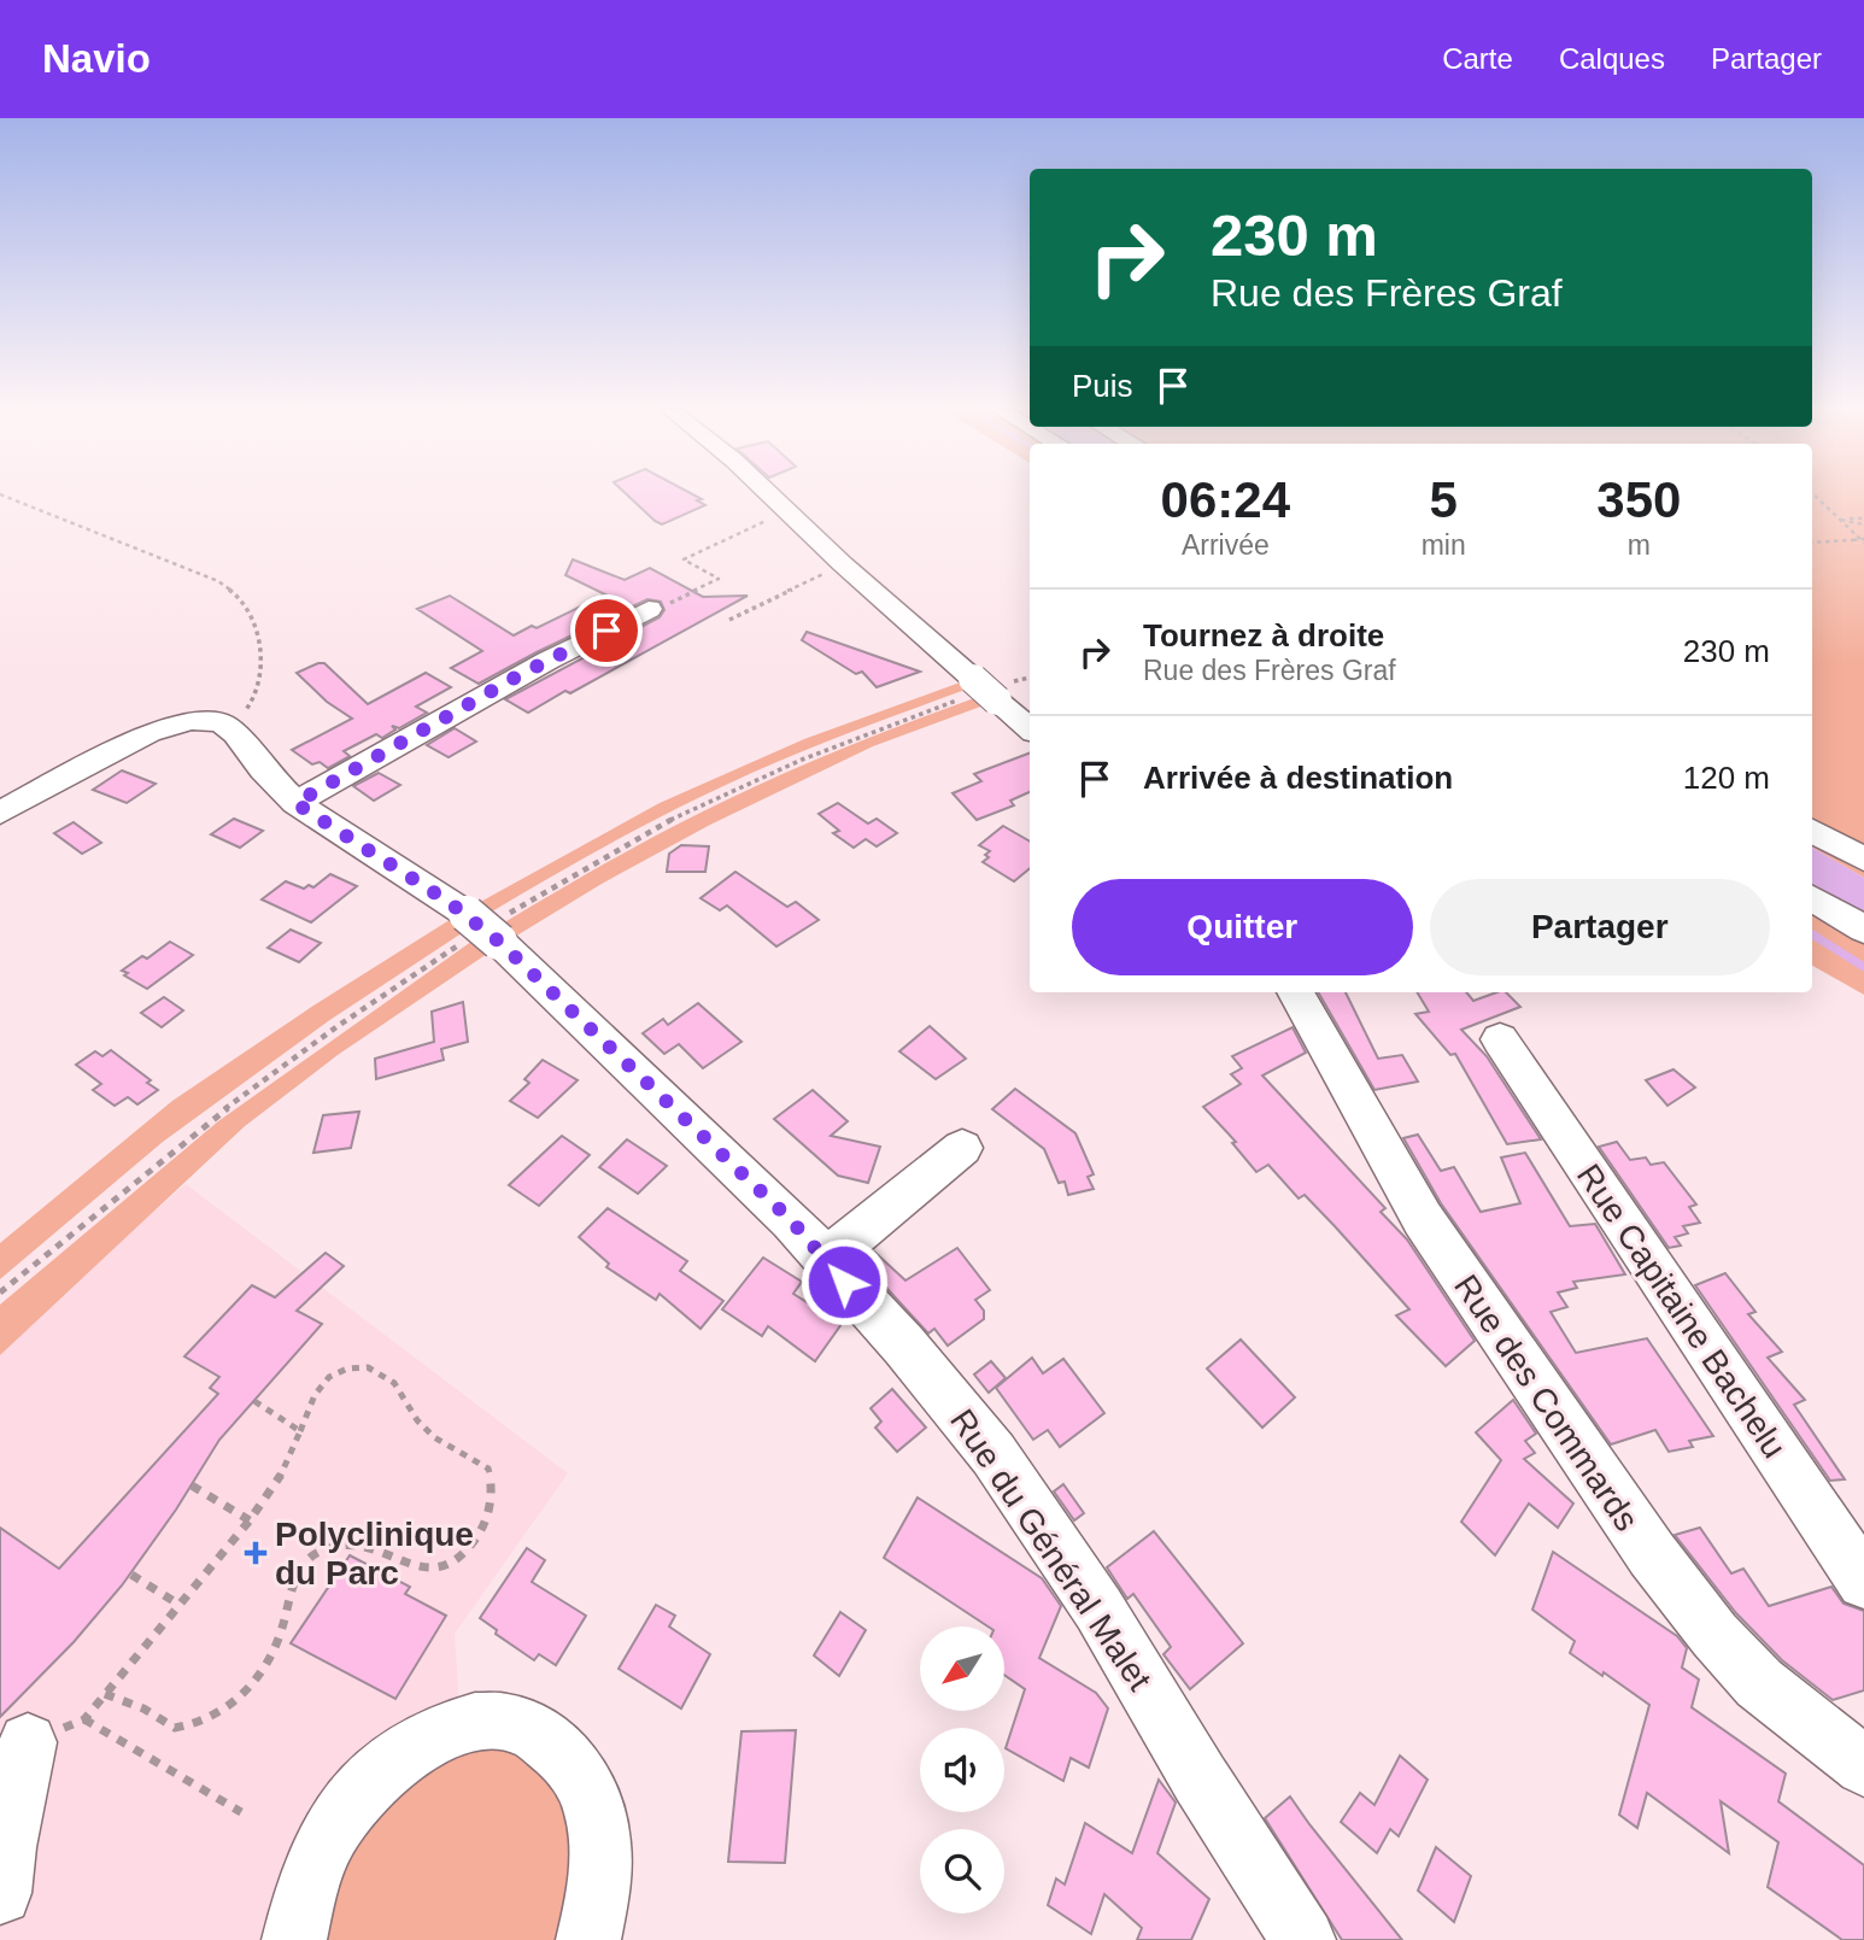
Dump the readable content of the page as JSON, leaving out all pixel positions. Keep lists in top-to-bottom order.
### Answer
{
  "streets": {
    "street": ["Rue Capitaine Bachelu", "Rue des Commards", "Rue du Général Malet"]
  },
  "places": {
    "health": ["Polyclinique du Parc"]
  },
  "north": "bottom left",
  "page": {
    "header": "Navio",
    "nav": ["Carte", "Calques", "Partager"],
    "turn": ["230 m", "Rue des Frères Graf"],
    "then": "Puis",
    "eta": [
      "06:24",
      "Arrivée",
      "5",
      "min",
      "350",
      "m"
    ],
    "list": [
      {
        "name": "Tournez à droite",
        "note": "Rue des Frères Graf",
        "value": "230 m"
      },
      {
        "name": "Arrivée à destination",
        "value": "120 m"
      }
    ],
    "buttons": ["Quitter", "Partager"]
  }
}
